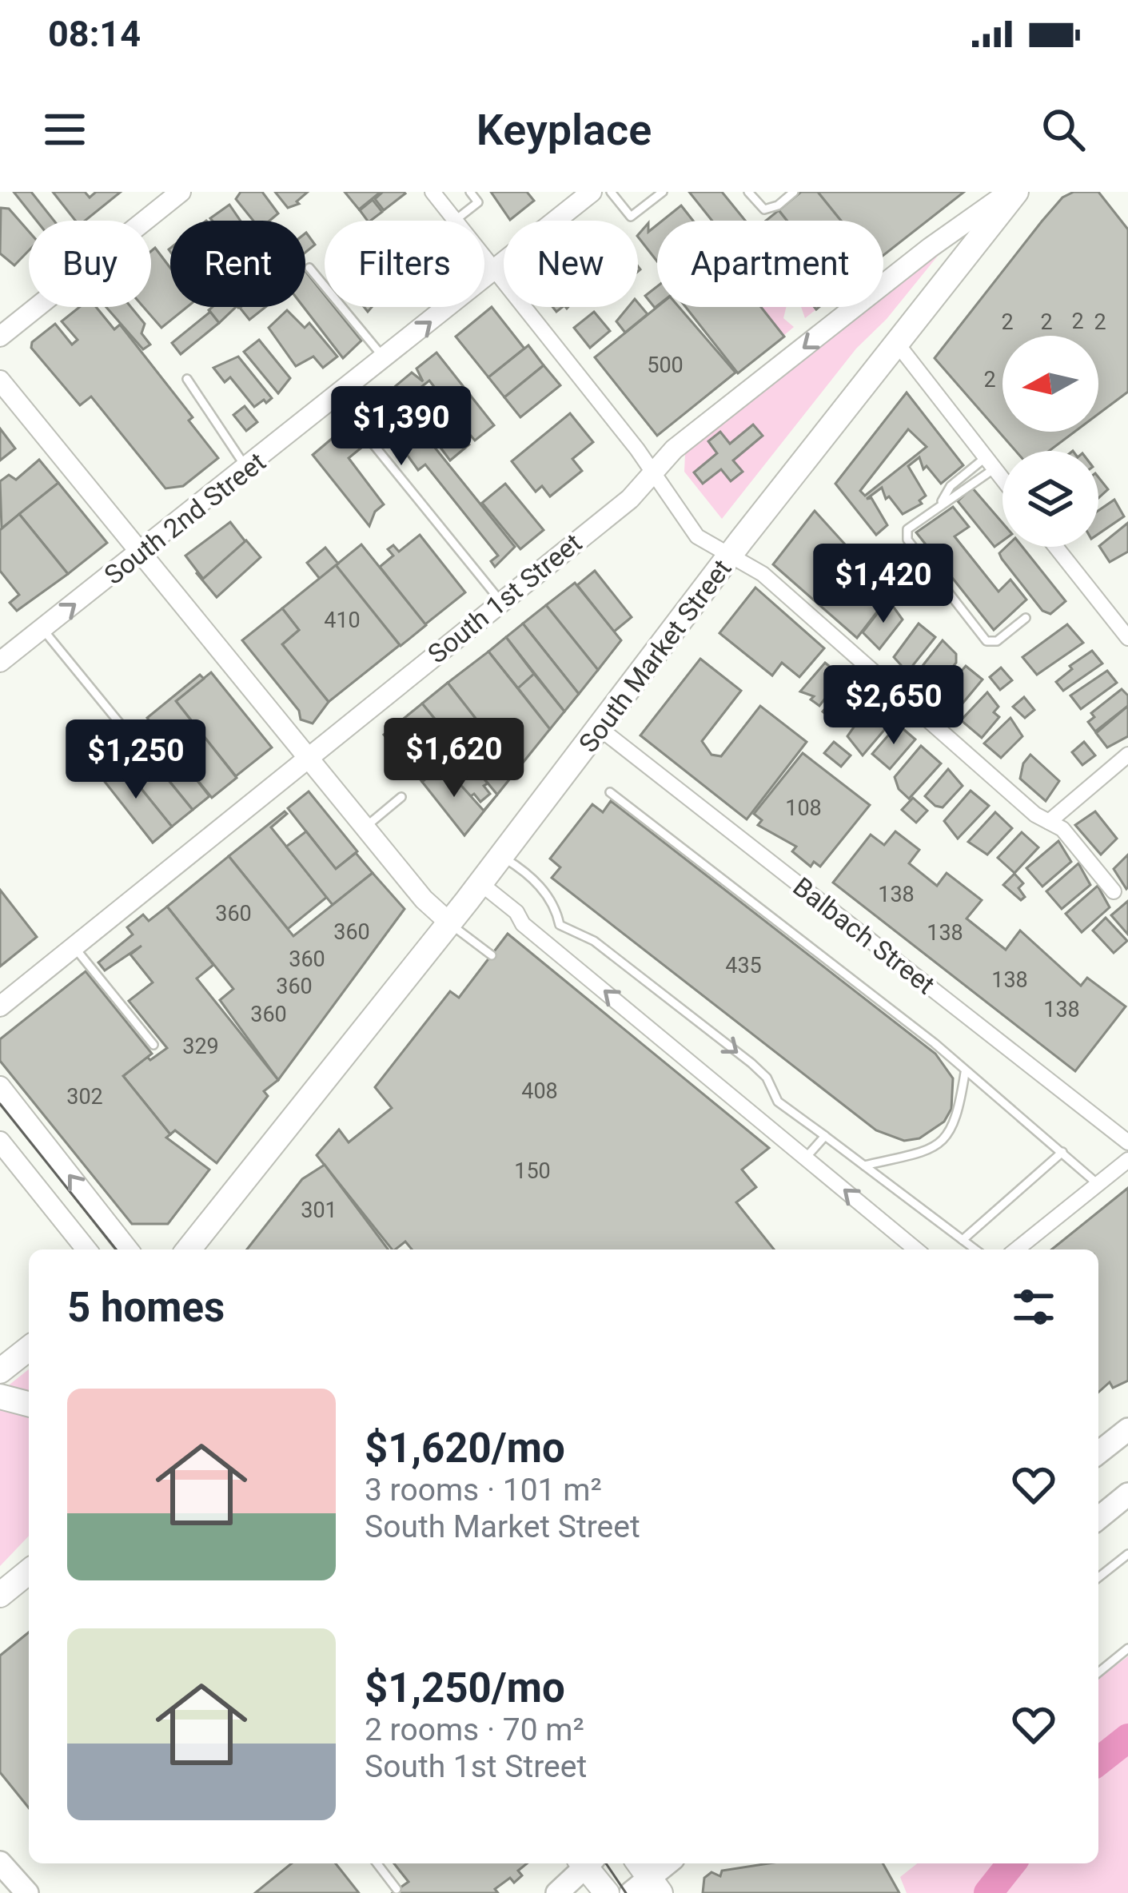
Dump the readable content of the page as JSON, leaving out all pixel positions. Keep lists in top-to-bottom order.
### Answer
{
  "streets": {
    "main road": ["South Market Street"],
    "street": ["South 2nd Street", "South 1st Street", "Balbach Street"]
  },
  "crossings": [
    ["South Market Street", "Balbach Street"]
  ],
  "one_way": ["South 2nd Street"],
  "house_numbers": [
    "2",
    "2",
    "2",
    "2",
    "500",
    "2",
    "410",
    "108",
    "138",
    "360",
    "360",
    "138",
    "360",
    "435",
    "138",
    "360",
    "138",
    "360",
    "329",
    "408",
    "302",
    "150",
    "301"
  ],
  "north": "left",
  "page": {
    "status": "08:14",
    "header": "Keyplace",
    "chip": [
      "Buy",
      "Rent",
      "Filters",
      "New",
      "Apartment"
    ],
    "price": [
      "$1,390",
      "$1,420",
      "$2,650",
      "$1,620",
      "$1,250"
    ],
    "heading": "5 homes",
    "list": [
      {
        "name": "$1,620/mo",
        "note": "3 rooms · 101 m² · South Market Street"
      },
      {
        "name": "$1,250/mo",
        "note": "2 rooms · 70 m² · South 1st Street"
      }
    ]
  }
}
